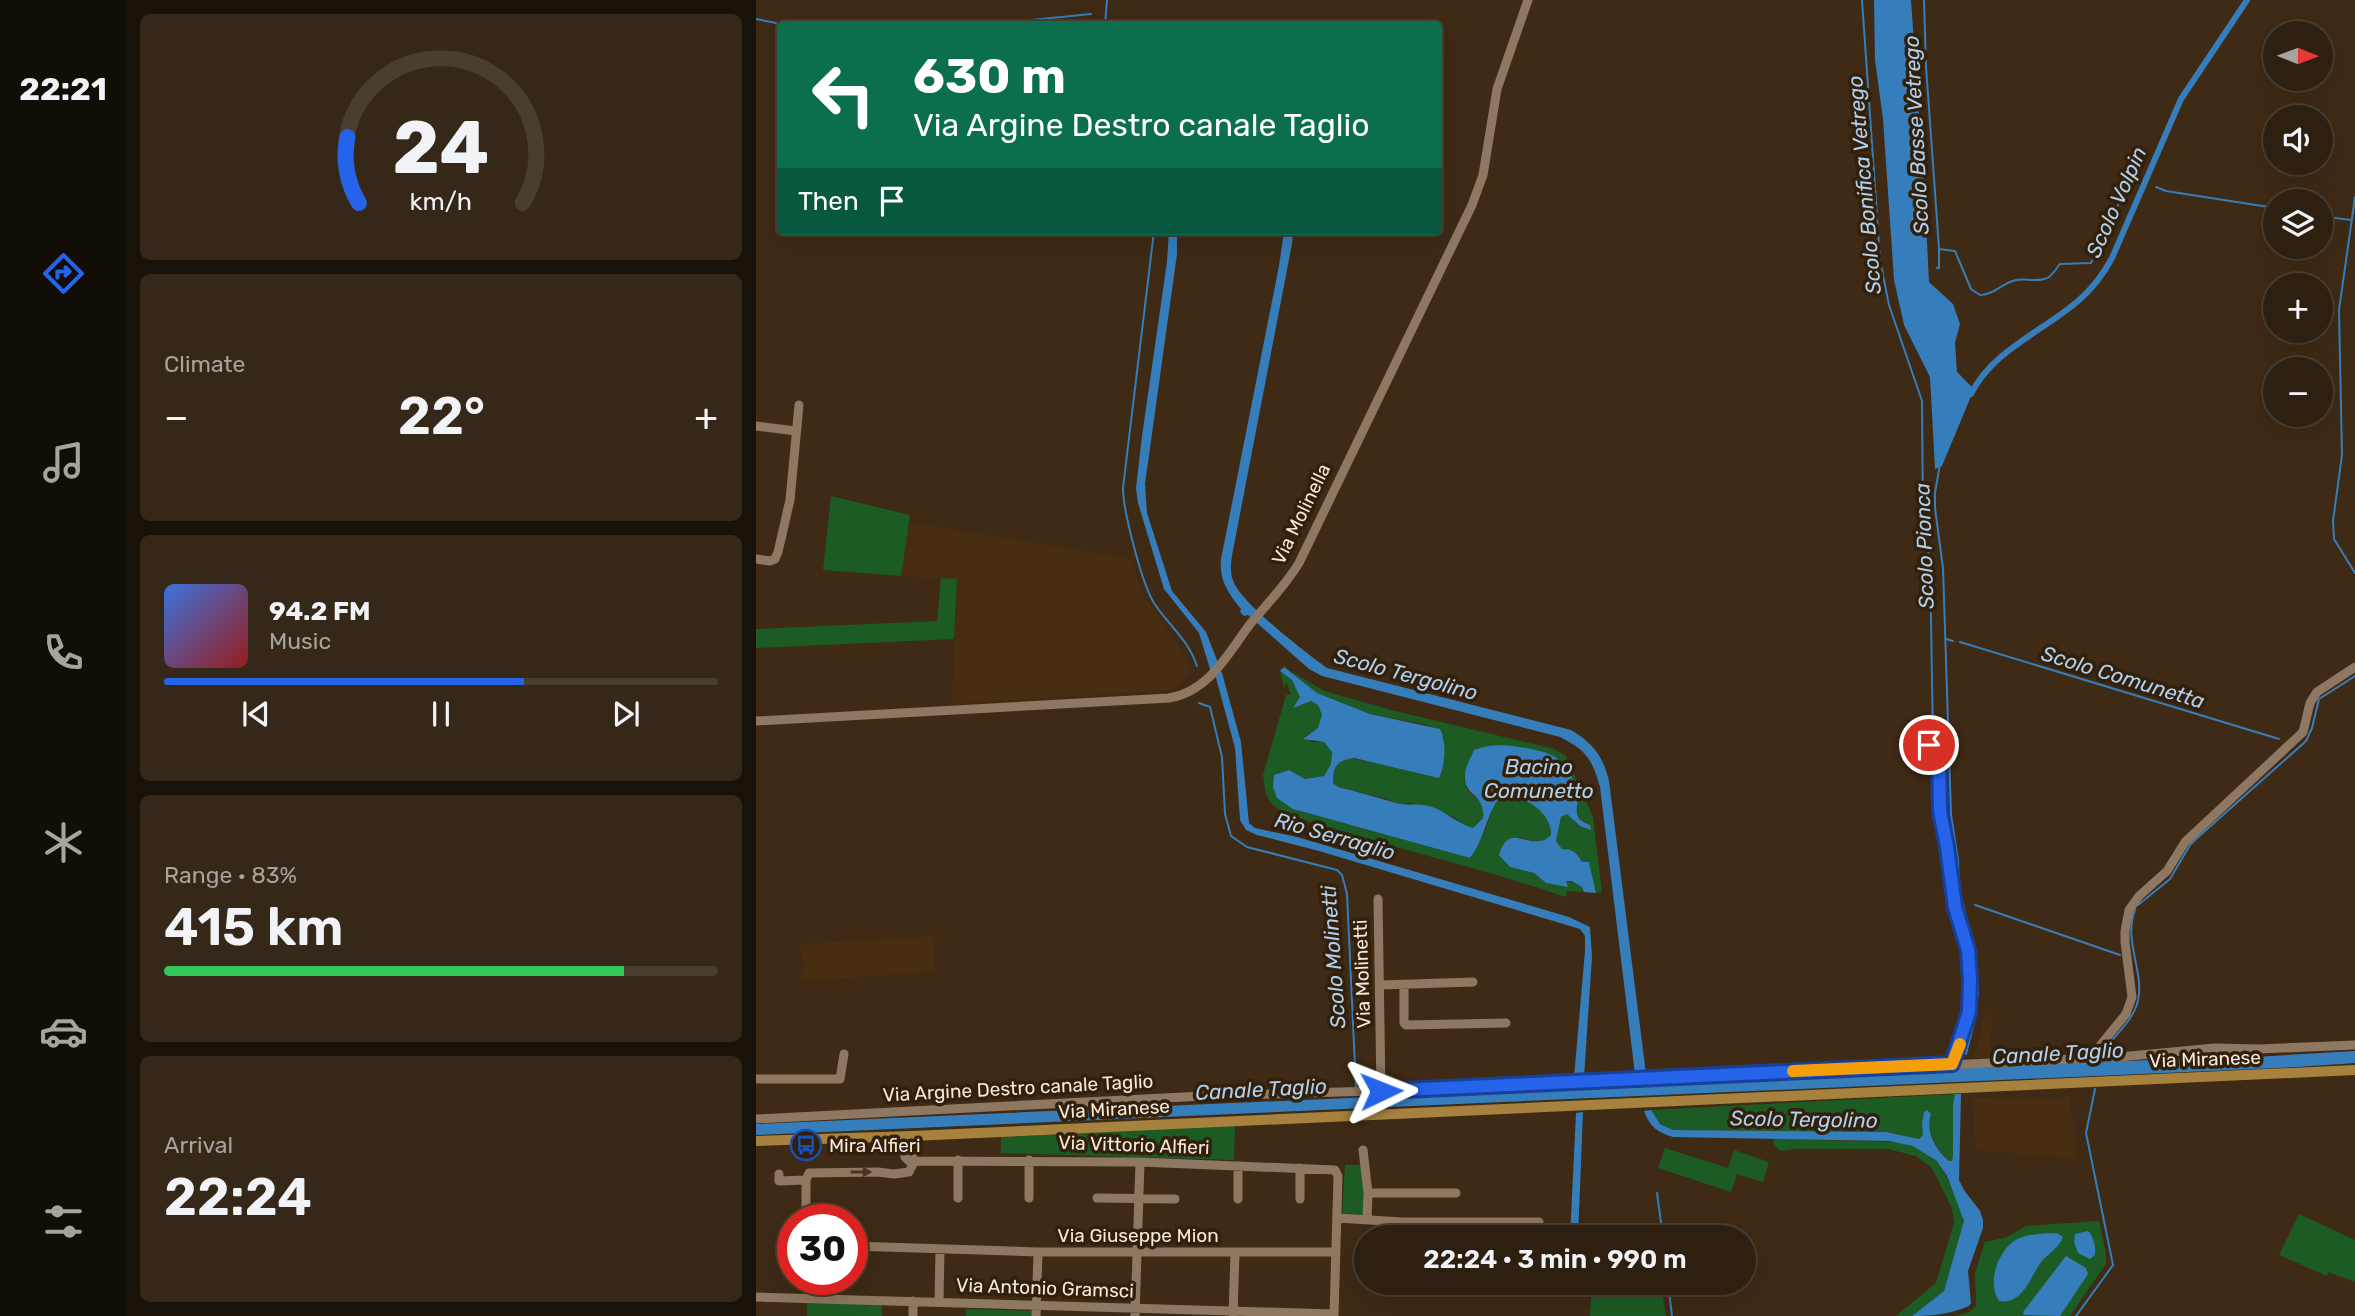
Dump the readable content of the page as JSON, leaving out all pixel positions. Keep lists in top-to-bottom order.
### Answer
{
  "streets": {
    "main road": ["Via Miranese"],
    "street": [
      "Via Molinella",
      "Via Molinetti",
      "Via Argine Destro canale Taglio",
      "Via Vittorio Alfieri",
      "Via Giuseppe Mion",
      "Via Antonio Gramsci"
    ]
  },
  "crossings": [
    ["Via Molinetti", "Via Argine Destro canale Taglio"]
  ],
  "water": [
    "Scolo Basse Vetrego",
    "Scolo Bonifica Vetrego",
    "Scolo Volpin",
    "Scolo Pionca",
    "Scolo Tergolino",
    "Scolo Comunetta",
    "Bacino Comunetto",
    "Rio Serraglio",
    "Scolo Molinetti",
    "Canale Taglio"
  ],
  "places": {
    "bus stop": ["Mira Alfieri"]
  },
  "north": "right",
  "page": {
    "tabs": "22:21",
    "map_buttons": ["+", "−"],
    "turn": ["630 m", "Via Argine Destro canale Taglio"],
    "then": "Then",
    "tile": [
      "Climate",
      ["Range · 83%", "415 km"],
      ["Arrival", "22:24"]
    ],
    "heat": ["−", "22°", "+"],
    "song": ["94.2 FM", "Music"],
    "limit": "30",
    "trip": "22:24 · 3 min · 990 m",
    "gauge": ["24", "km/h"]
  }
}
